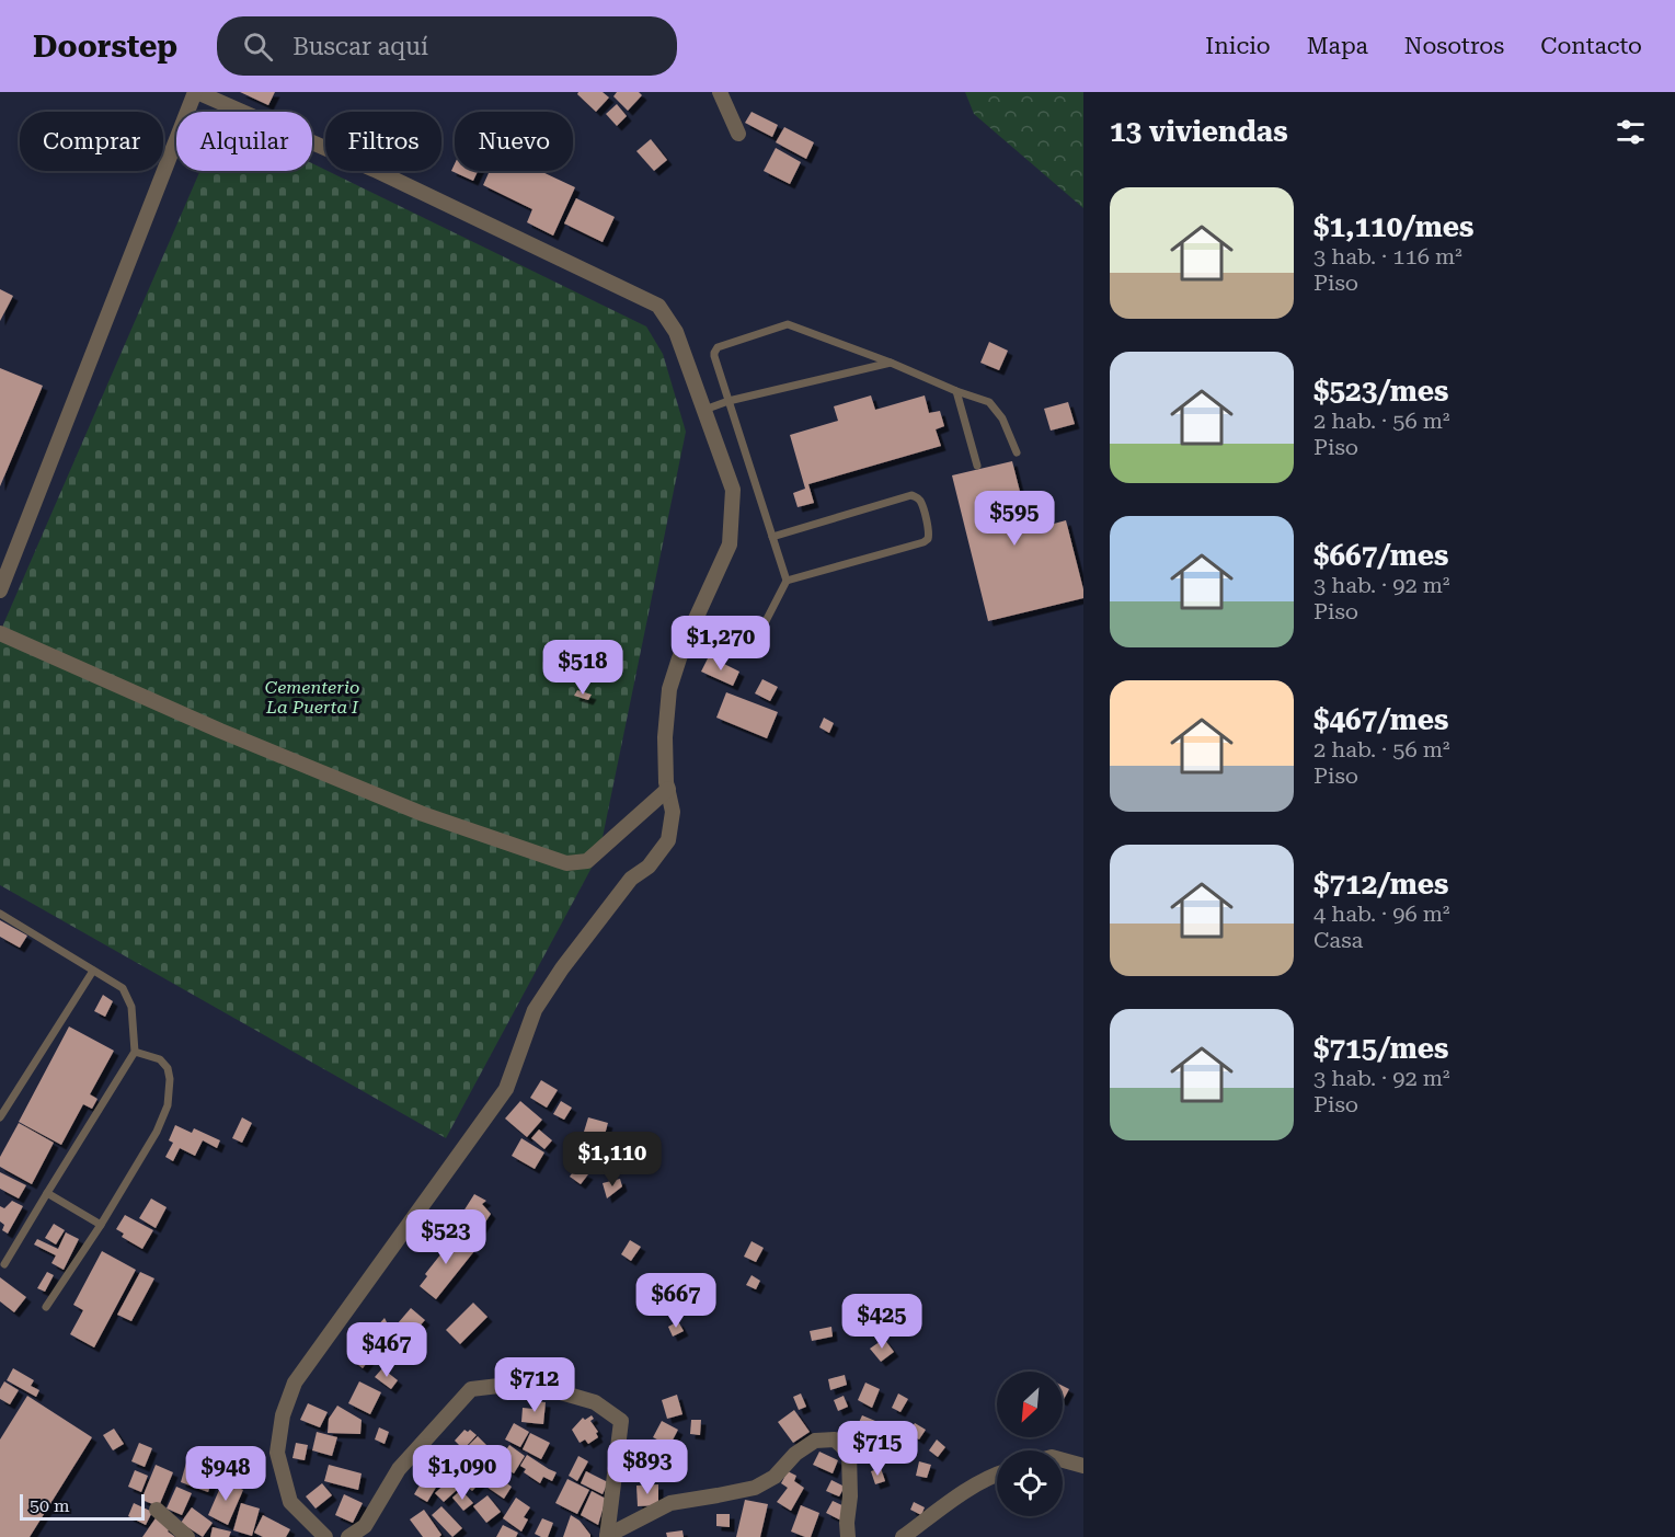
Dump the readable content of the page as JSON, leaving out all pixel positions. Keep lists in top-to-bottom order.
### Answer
{
  "parks": ["Cementerio La Puerta I"],
  "scale_bar": "50 m",
  "north": "bottom left",
  "page": {
    "header": "Doorstep",
    "search": "Buscar aquí",
    "nav": [
      "Inicio",
      "Mapa",
      "Nosotros",
      "Contacto"
    ],
    "heading": "13 viviendas",
    "chip": [
      "Comprar",
      "Alquilar",
      "Filtros",
      "Nuevo"
    ],
    "list": [
      {
        "name": "$1,110/mes",
        "note": "3 hab. · 116 m² · Piso"
      },
      {
        "name": "$523/mes",
        "note": "2 hab. · 56 m² · Piso"
      },
      {
        "name": "$667/mes",
        "note": "3 hab. · 92 m² · Piso"
      },
      {
        "name": "$467/mes",
        "note": "2 hab. · 56 m² · Piso"
      },
      {
        "name": "$712/mes",
        "note": "4 hab. · 96 m² · Casa"
      },
      {
        "name": "$715/mes",
        "note": "3 hab. · 92 m² · Piso"
      }
    ],
    "price": [
      "$595",
      "$1,270",
      "$518",
      "$1,110",
      "$523",
      "$667",
      "$425",
      "$467",
      "$712",
      "$715",
      "$893",
      "$1,090",
      "$948"
    ],
    "scale": "50 m"
  }
}
